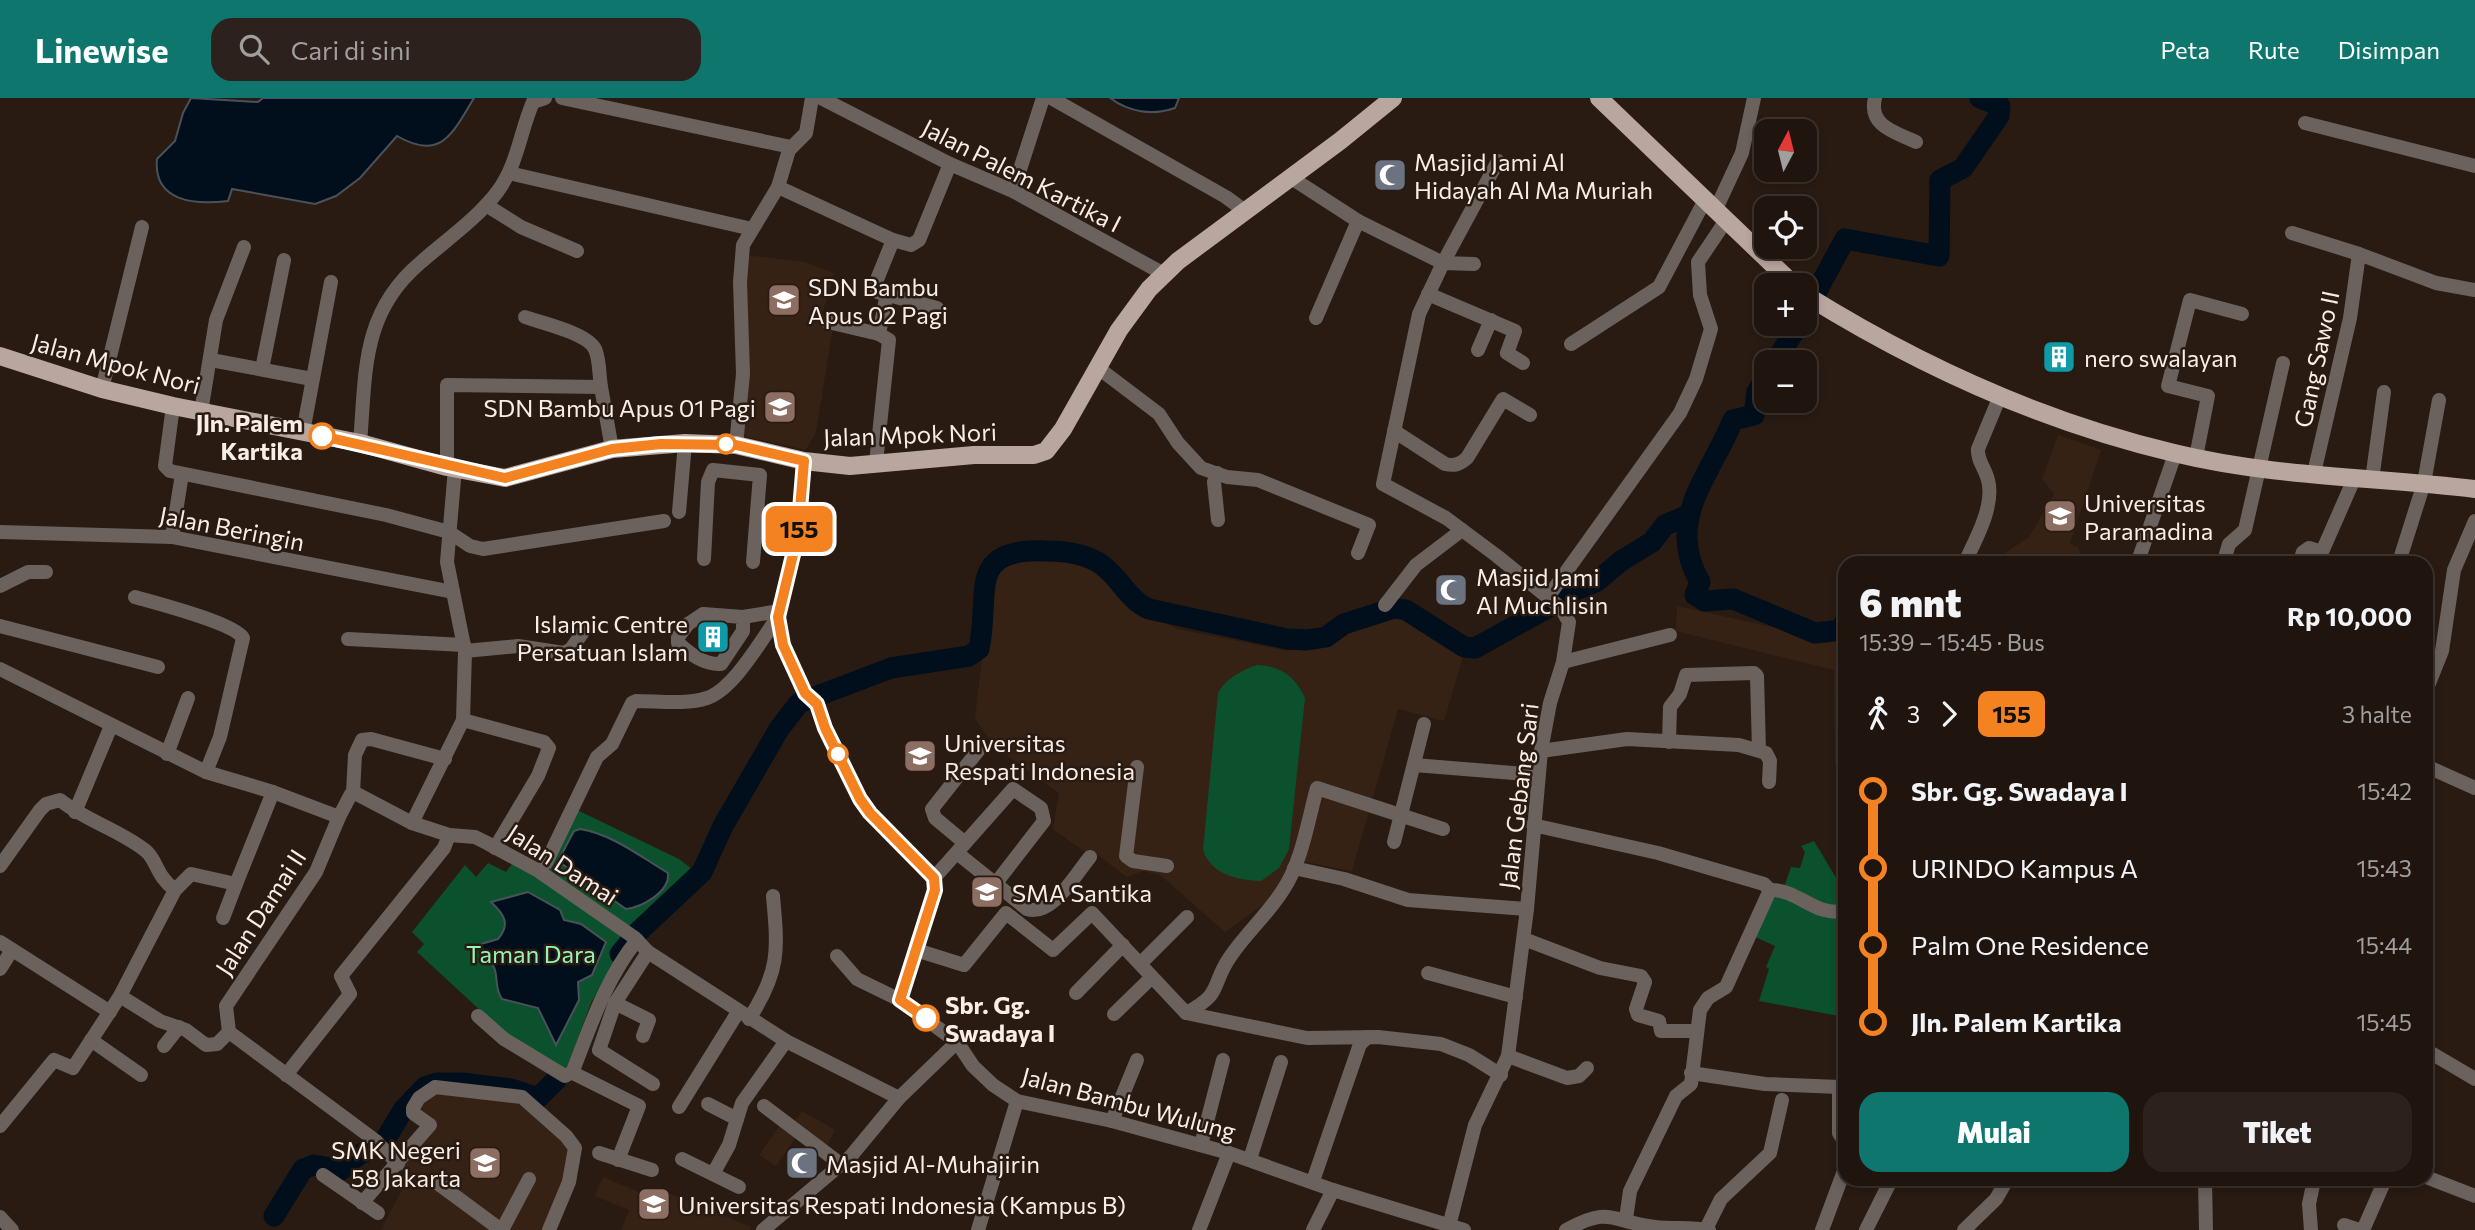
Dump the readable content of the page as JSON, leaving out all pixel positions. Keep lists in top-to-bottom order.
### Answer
{
  "streets": {
    "main road": ["Jalan Mpok Nori"],
    "street": [
      "Jalan Palem Kartika I",
      "Gang Sawo II",
      "Jalan Beringin",
      "Jalan Gebang Sari",
      "Jalan Damai",
      "Jalan Damai II",
      "Jalan Bambu Wulung"
    ]
  },
  "crossings": [
    ["Jalan Palem Kartika I", "Jalan Mpok Nori"],
    ["Jalan Gebang Sari", "Jalan Bambu Wulung"]
  ],
  "parks": ["Taman Dara"],
  "places": {
    "mosque": ["Masjid Jami Al Hidayah Al Ma Muriah", "Masjid Jami Al Muchlisin", "Masjid Al-Muhajirin"],
    "school or university": [
      "SDN Bambu Apus 02 Pagi",
      "SDN Bambu Apus 01 Pagi",
      "Universitas Paramadina",
      "Universitas Respati Indonesia",
      "SMA Santika",
      "SMK Negeri 58 Jakarta",
      "Universitas Respati Indonesia (Kampus B)"
    ],
    "building": ["nero swalayan", "Islamic Centre Persatuan Islam"],
    "other": ["Jln. Palem Kartika", "Sbr. Gg. Swadaya I"]
  },
  "lines": ["bus line 155"],
  "north": "top",
  "page": {
    "header": "Linewise",
    "search": "Cari di sini",
    "nav": ["Peta", "Rute", "Disimpan"],
    "on_map": "155",
    "map_buttons": ["+", "−"],
    "heading": ["6 mnt", "15:39 – 15:45 · Bus", "Rp 10,000"],
    "legs": ["3", "155", "3 halte"],
    "list": [
      {
        "name": "Sbr. Gg. Swadaya I",
        "value": "15:42"
      },
      {
        "name": "URINDO Kampus A",
        "value": "15:43"
      },
      {
        "name": "Palm One Residence",
        "value": "15:44"
      },
      {
        "name": "Jln. Palem Kartika",
        "value": "15:45"
      }
    ],
    "buttons": ["Mulai", "Tiket"]
  }
}
